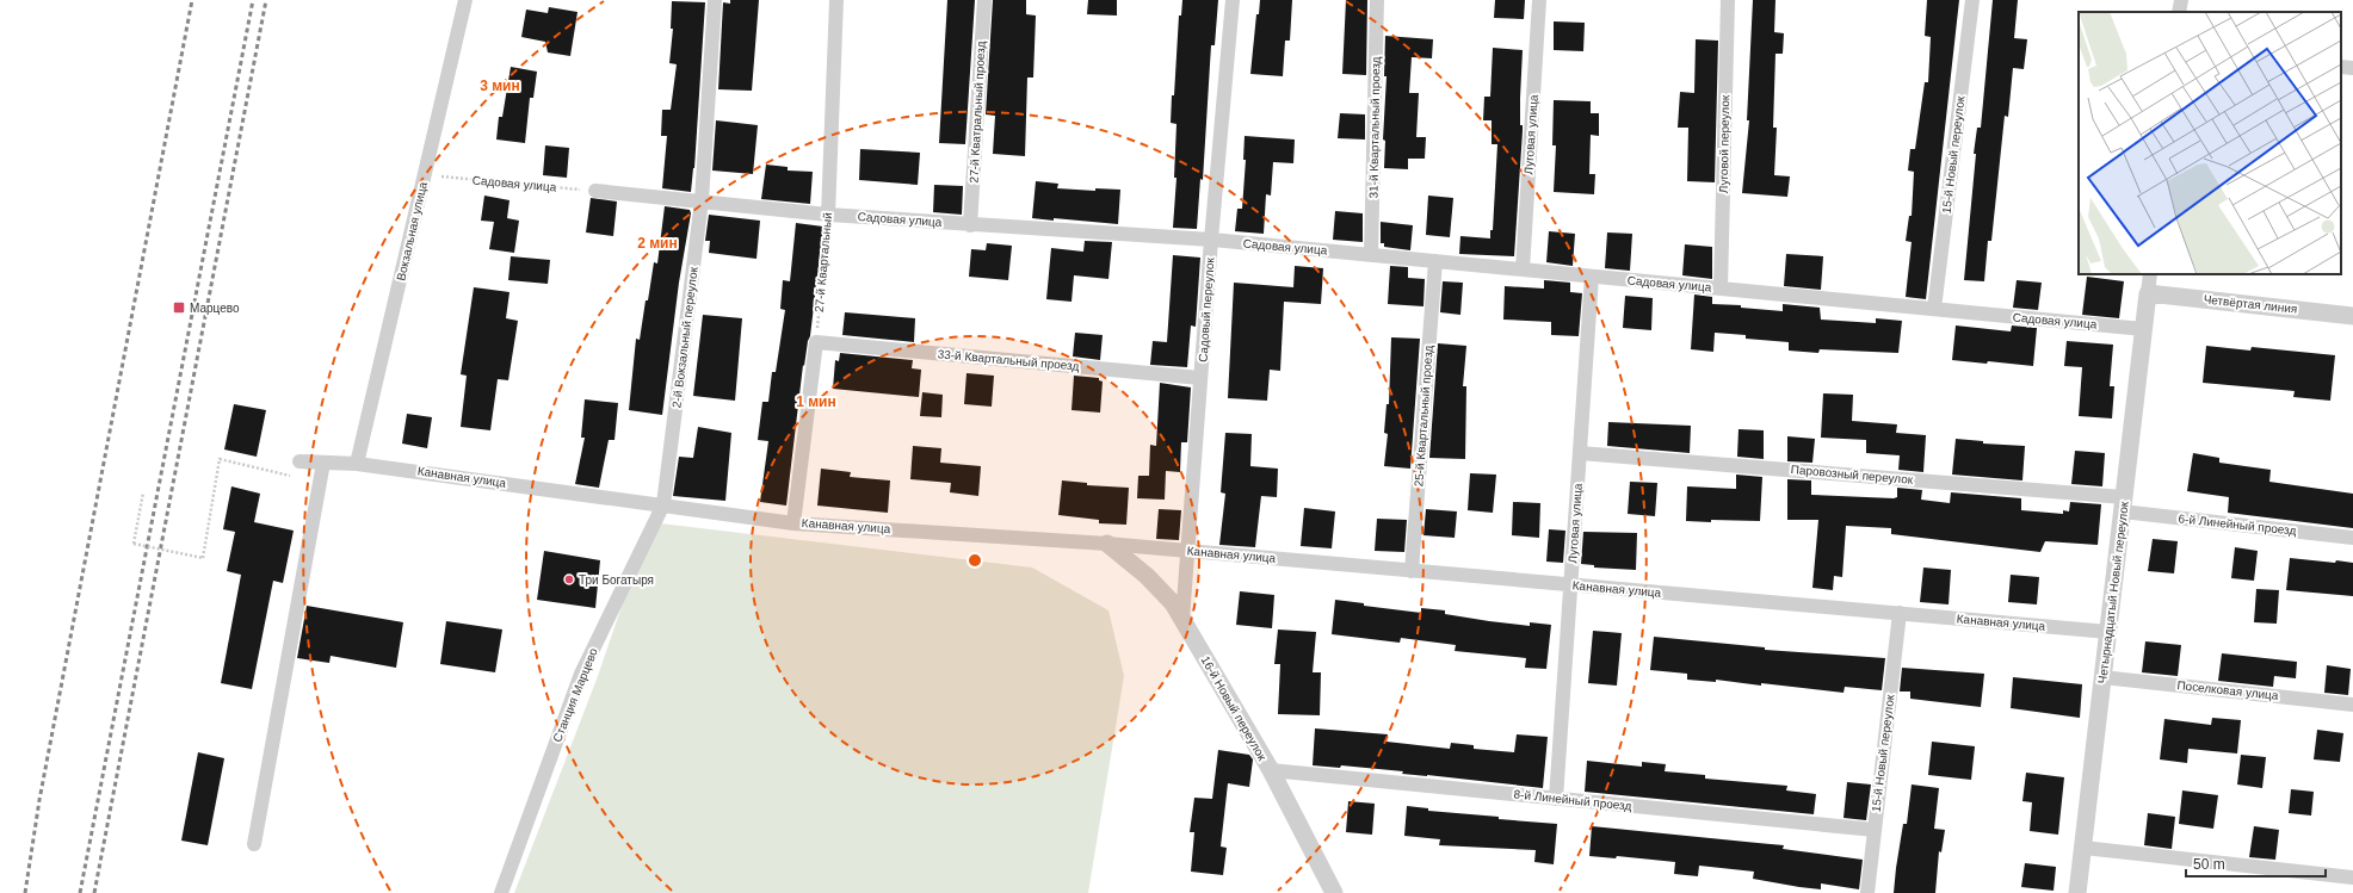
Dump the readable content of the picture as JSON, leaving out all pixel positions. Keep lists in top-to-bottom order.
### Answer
{
  "streets": {
    "street": [
      "27-й Кватральный проезд",
      "31-й Квартальный проезд",
      "Луговая улица",
      "Луговой переулок",
      "15-й Новый переулок",
      "Садовая улица",
      "Вокзальная улица",
      "27-й Квартальный",
      "Четвёртая линия",
      "Садовый переулок",
      "2-й Вокзальный переулок",
      "33-й Квартальный проезд",
      "25-й Квартальный проезд",
      "Паровозный переулок",
      "Канавная улица",
      "6-й Линейный проезд",
      "Четырнадцатый Новый переулок",
      "Поселковая улица",
      "Станция Марцево",
      "16-й Новый переулок",
      "8-й Линейный проезд"
    ]
  },
  "crossings": [
    ["27-й Кватральный проезд", "Садовая улица"],
    ["31-й Квартальный проезд", "Садовая улица"],
    ["Луговая улица", "Садовая улица"],
    ["Луговая улица", "Паровозный переулок"],
    ["Луговая улица", "Канавная улица"],
    ["Луговая улица", "8-й Линейный проезд"],
    ["Луговой переулок", "Садовая улица"],
    ["15-й Новый переулок", "Садовая улица"],
    ["15-й Новый переулок", "Канавная улица"],
    ["15-й Новый переулок", "8-й Линейный проезд"],
    ["Садовая улица", "Вокзальная улица"],
    ["Садовая улица", "27-й Квартальный"],
    ["Садовая улица", "Садовый переулок"],
    ["Садовая улица", "2-й Вокзальный переулок"],
    ["Садовая улица", "25-й Квартальный проезд"],
    ["Садовая улица", "Четырнадцатый Новый переулок"],
    ["Вокзальная улица", "Канавная улица"],
    ["27-й Квартальный", "33-й Квартальный проезд"],
    ["Четвёртая линия", "Четырнадцатый Новый переулок"],
    ["Садовый переулок", "33-й Квартальный проезд"],
    ["Садовый переулок", "Канавная улица"],
    ["Садовый переулок", "16-й Новый переулок"],
    ["2-й Вокзальный переулок", "Канавная улица"],
    ["2-й Вокзальный переулок", "Станция Марцево"],
    ["25-й Квартальный проезд", "Канавная улица"],
    ["Паровозный переулок", "6-й Линейный проезд"],
    ["Паровозный переулок", "Четырнадцатый Новый переулок"],
    ["Канавная улица", "Четырнадцатый Новый переулок"],
    ["Канавная улица", "Станция Марцево"],
    ["Канавная улица", "16-й Новый переулок"],
    ["6-й Линейный проезд", "Четырнадцатый Новый переулок"],
    ["Четырнадцатый Новый переулок", "Поселковая улица"],
    ["16-й Новый переулок", "8-й Линейный проезд"]
  ],
  "places": {
    "transit": ["Марцево"],
    "other": ["Три Богатыря"]
  },
  "scale_bar": "50 m",
  "rings": ["3 мин", "2 мин", "1 мин"]
}
